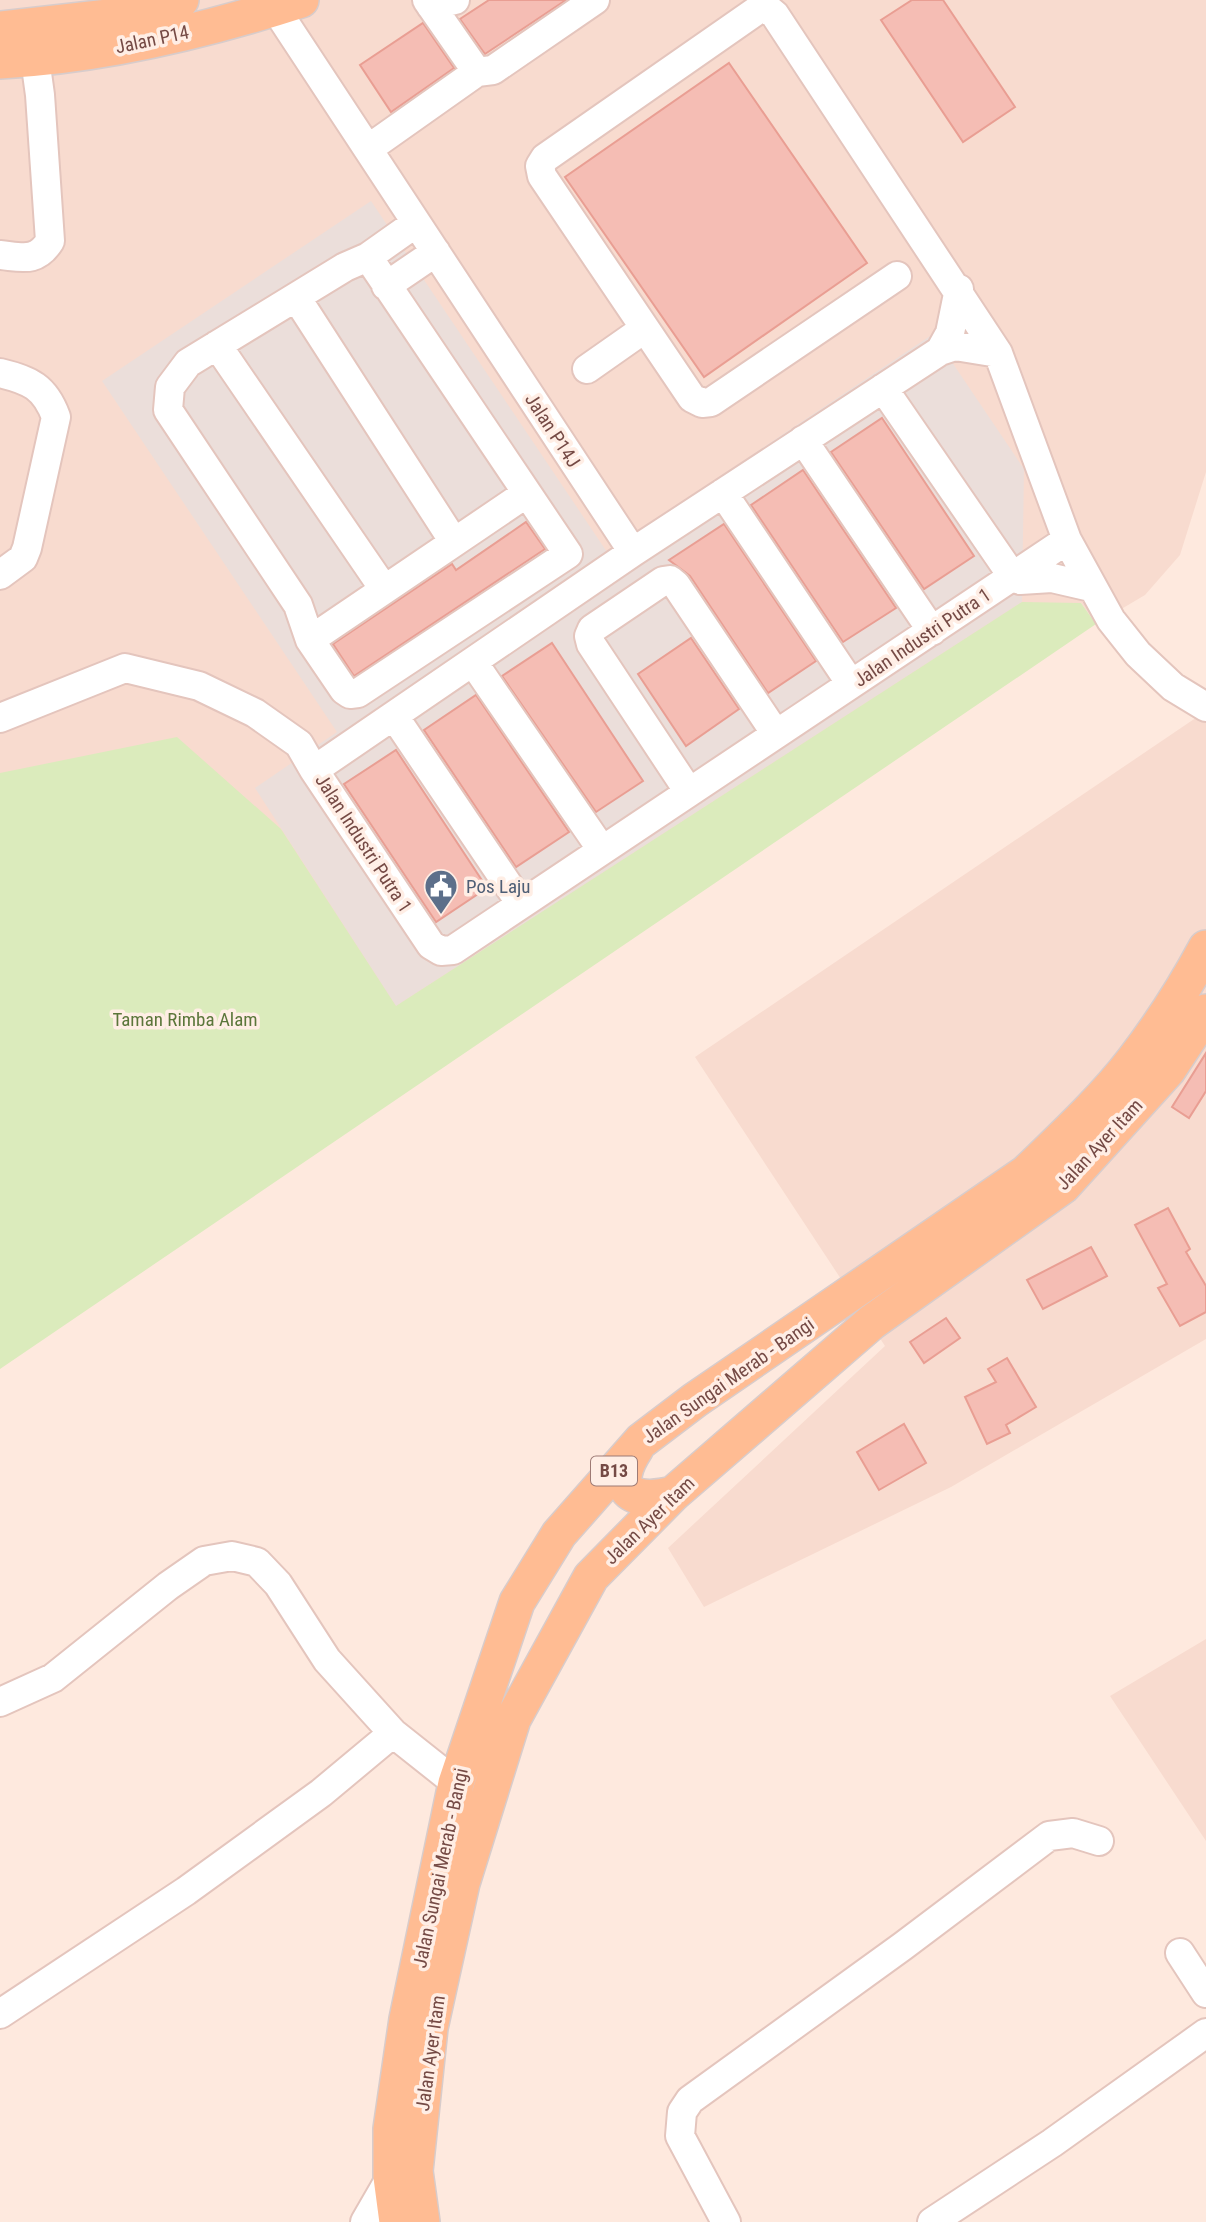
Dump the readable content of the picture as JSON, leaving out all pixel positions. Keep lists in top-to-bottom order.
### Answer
{
  "streets": {
    "main road": [
      "Jalan P14",
      "Jalan Ayer Itam",
      "Jalan Sungai Merab - Bangi",
      "B13"
    ],
    "street": ["Jalan P14J", "Jalan Industri Putra 1"]
  },
  "crossings": [
    ["Jalan P14", "Jalan P14J"],
    ["Jalan P14J", "Jalan Industri Putra 1"]
  ],
  "parks": ["Taman Rimba Alam"],
  "places": {
    "public building": ["Pos Laju"]
  }
}
